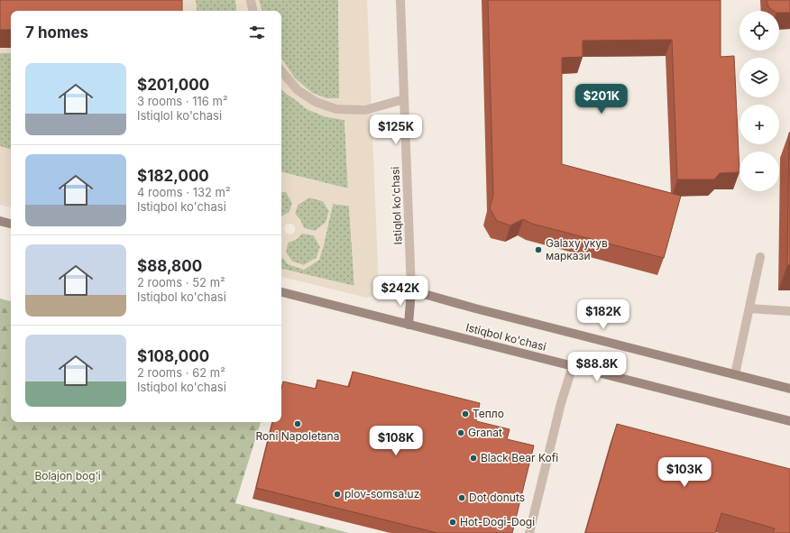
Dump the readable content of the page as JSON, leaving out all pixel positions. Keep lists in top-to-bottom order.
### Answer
{
  "streets": {
    "street": ["Istiqlol ko'chasi", "Istiqbol ko'chasi"]
  },
  "crossings": [
    ["Istiqlol ko'chasi", "Istiqbol ko'chasi"]
  ],
  "parks": ["Bolajon bog‘i"],
  "places": [
    "Galaxy укув маркази",
    "Тепло",
    "Roni Napoletana",
    "Granat",
    "Black Bear Kofi",
    "plov-somsa.uz",
    "Dot donuts",
    "Hot-Dogi-Dogi"
  ],
  "page": {
    "map_buttons": ["+", "−"],
    "heading": "7 homes",
    "list": [
      {
        "name": "$201,000",
        "note": "3 rooms · 116 m² · Istiqlol ko'chasi"
      },
      {
        "name": "$182,000",
        "note": "4 rooms · 132 m² · Istiqbol ko'chasi"
      },
      {
        "name": "$88,800",
        "note": "2 rooms · 52 m² · Istiqbol ko'chasi"
      },
      {
        "name": "$108,000",
        "note": "2 rooms · 62 m² · Istiqbol ko'chasi"
      }
    ],
    "price": [
      "$201K",
      "$125K",
      "$242K",
      "$182K",
      "$88.8K",
      "$108K",
      "$103K"
    ]
  }
}
